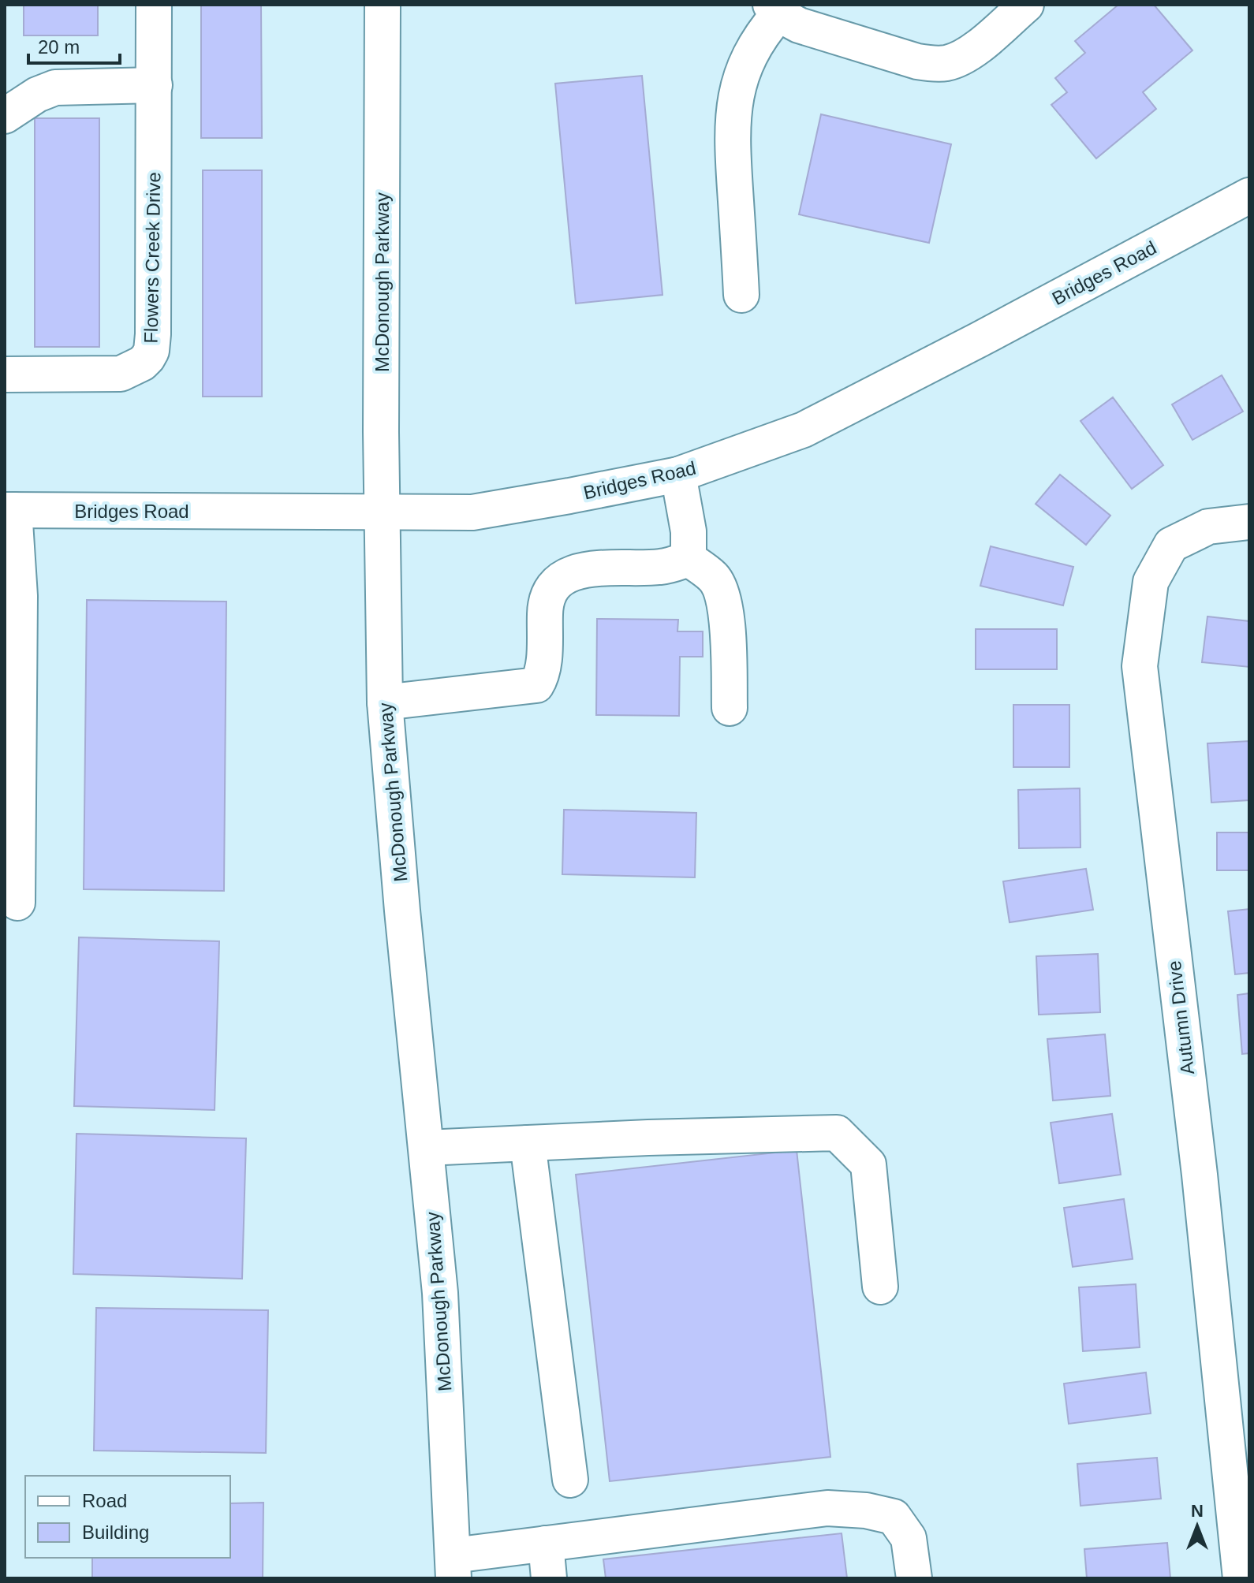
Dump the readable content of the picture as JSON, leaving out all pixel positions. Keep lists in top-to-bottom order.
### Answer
{
  "streets": {
    "street": [
      "Flowers Creek Drive",
      "Bridges Road",
      "McDonough Parkway",
      "Autumn Drive"
    ]
  },
  "crossings": [
    ["Bridges Road", "McDonough Parkway"]
  ],
  "legend": ["Road", "Building"],
  "scale_bar": "20 m",
  "north": "top"
}
